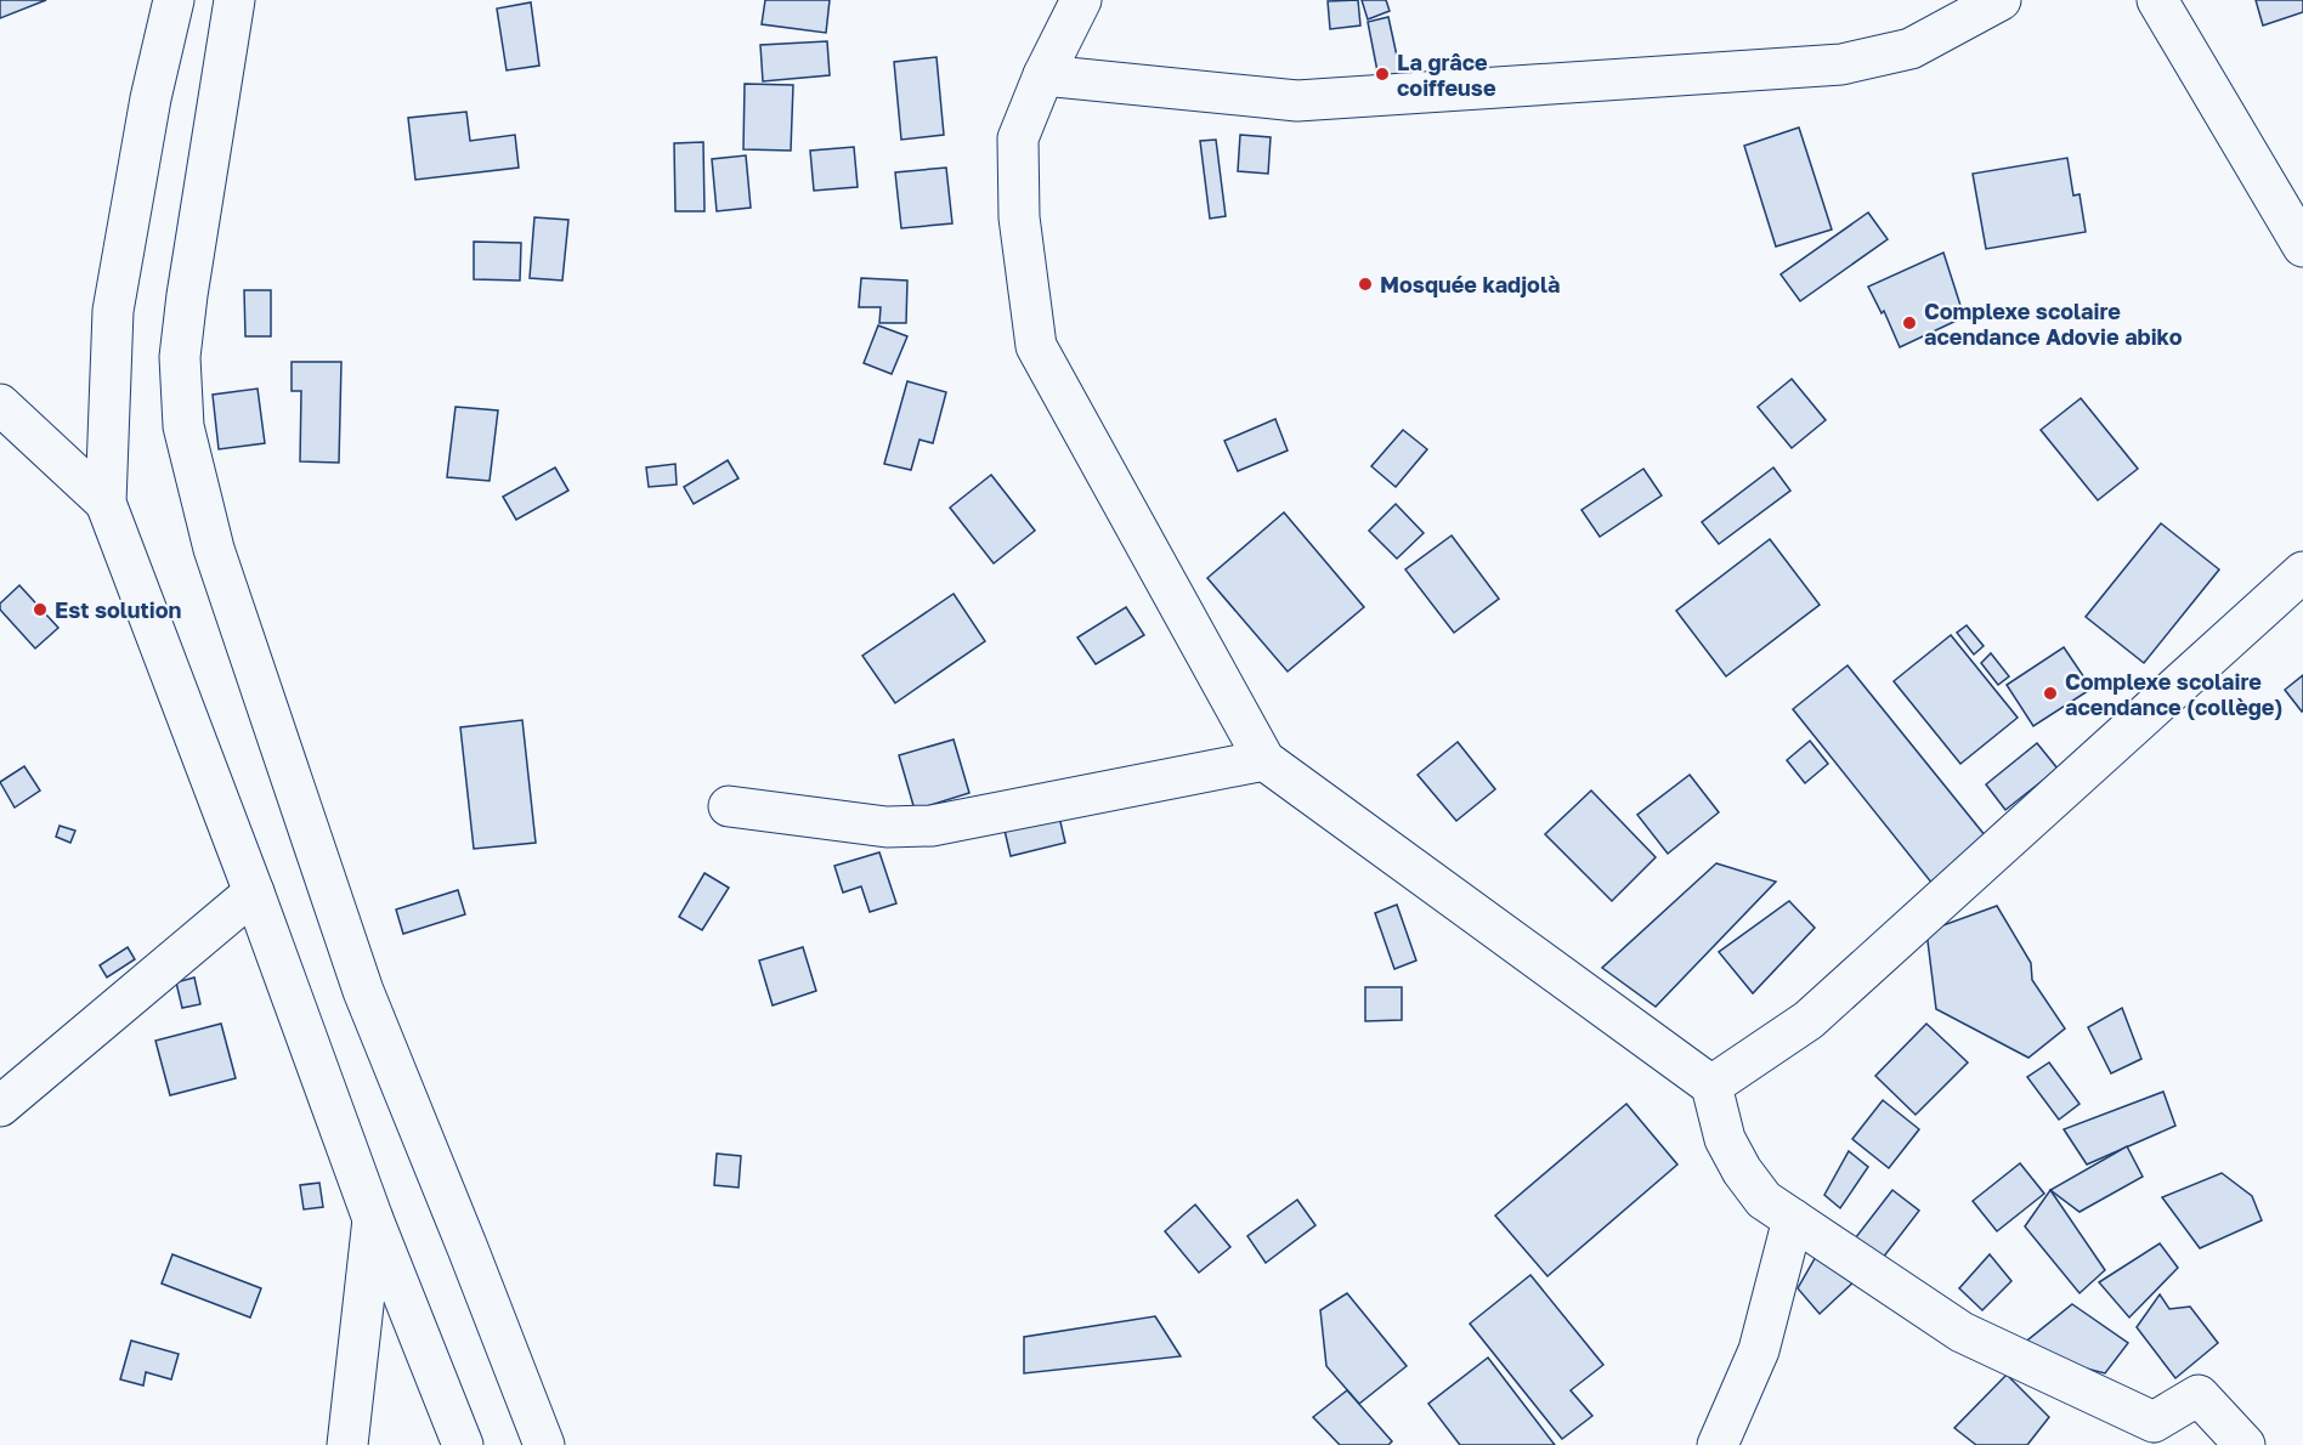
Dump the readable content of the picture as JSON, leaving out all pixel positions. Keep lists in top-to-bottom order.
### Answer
{
  "places": [
    "La grâce coiffeuse",
    "Mosquée kadjolà",
    "Complexe scolaire acendance Adovie abiko",
    "Est solution",
    "Complexe scolaire acendance (collège)"
  ]
}
